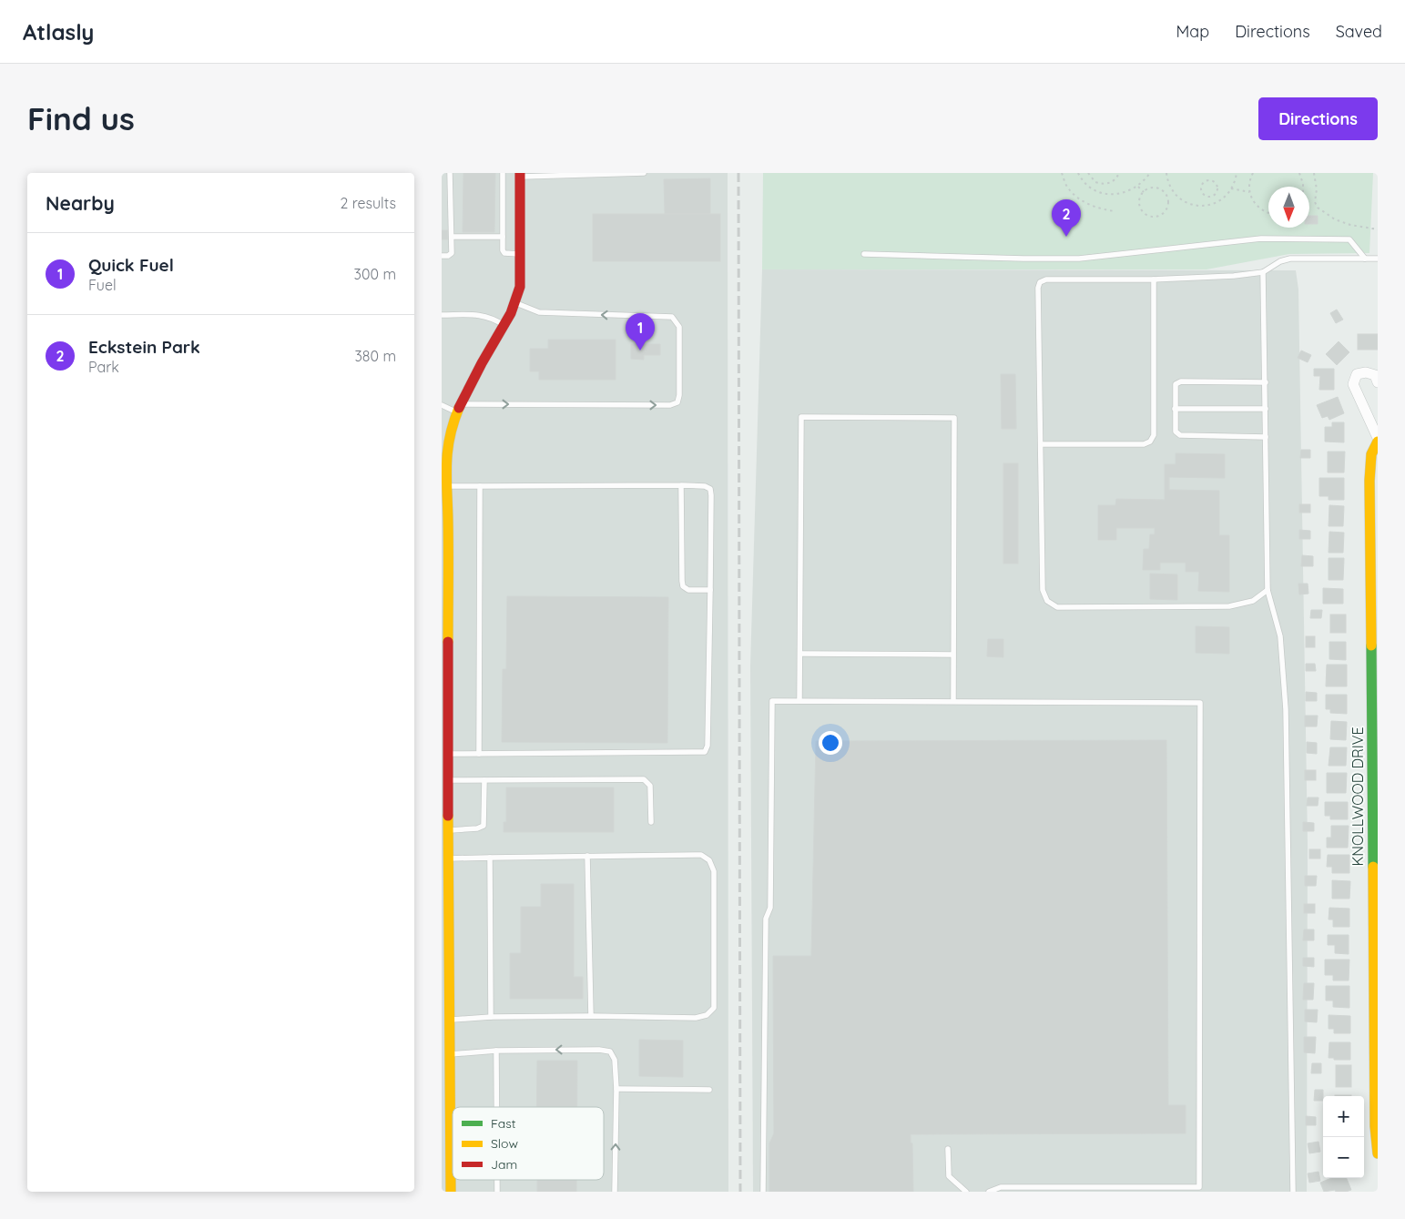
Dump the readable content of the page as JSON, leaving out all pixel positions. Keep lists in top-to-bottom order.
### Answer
{
  "streets": {
    "street": ["KNOLLWOOD DRIVE"]
  },
  "legend": ["Fast", "Slow", "Jam"],
  "north": "bottom",
  "page": {
    "header": "Atlasly",
    "nav": ["Map", "Directions", "Saved"],
    "buttons": "Directions",
    "title": "Find us",
    "heading": ["Nearby", "2 results"],
    "pins": ["2", "1"],
    "list": [
      {
        "mark": "1",
        "name": "Quick Fuel",
        "note": "Fuel",
        "value": "300 m"
      },
      {
        "mark": "2",
        "name": "Eckstein Park",
        "note": "Park",
        "value": "380 m"
      }
    ],
    "map_buttons": ["+", "−"]
  }
}
